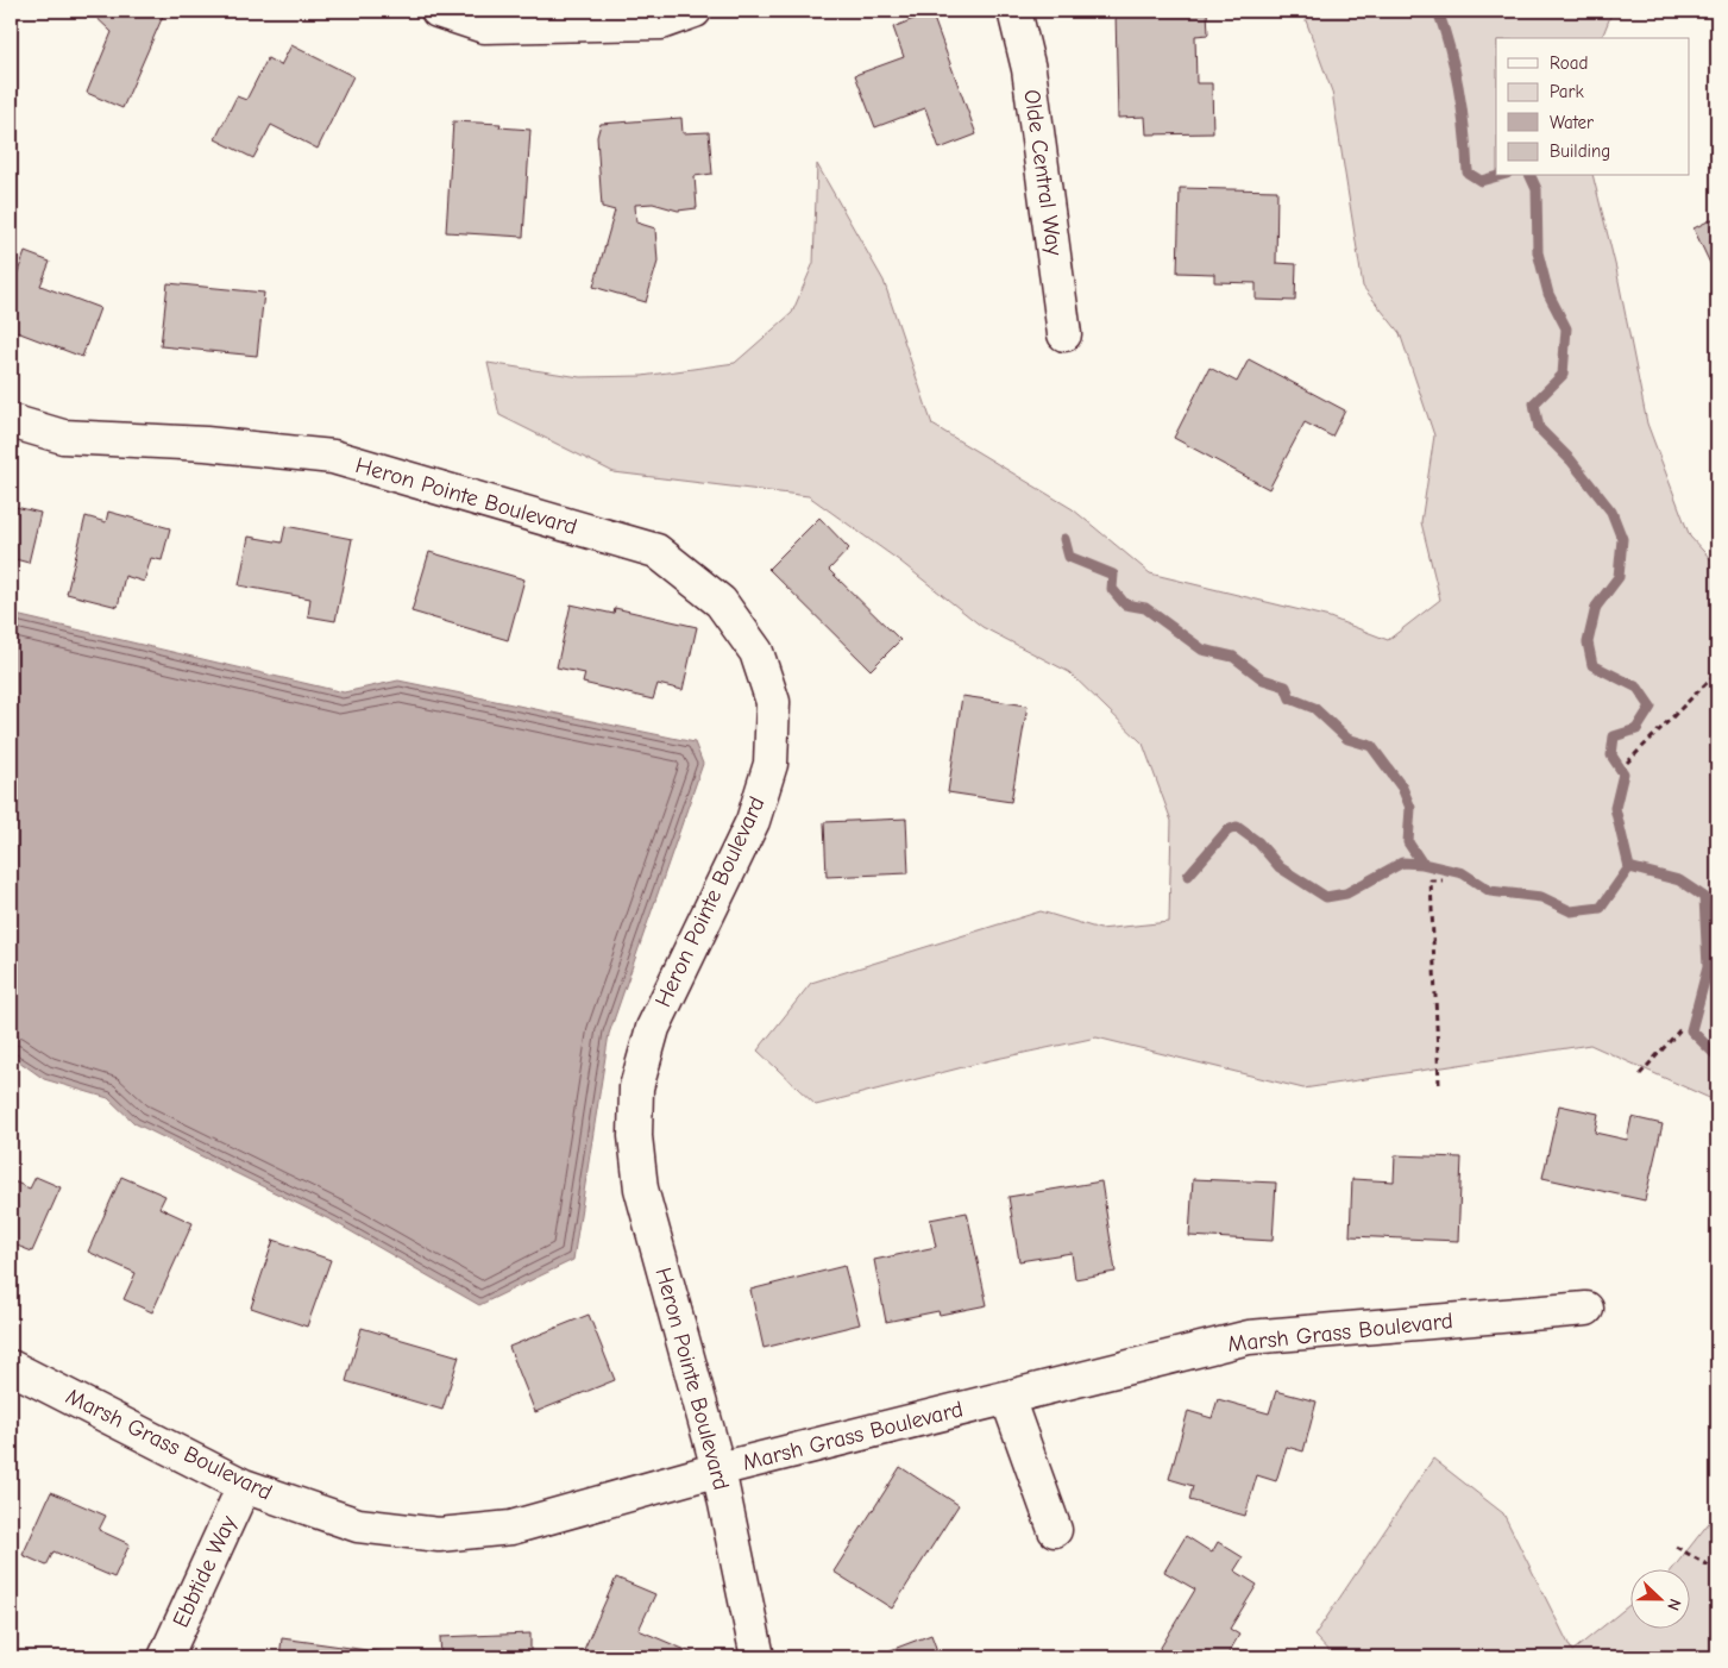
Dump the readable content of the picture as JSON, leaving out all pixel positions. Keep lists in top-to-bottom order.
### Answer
{
  "streets": {
    "street": [
      "Olde Central Way",
      "Heron Pointe Boulevard",
      "Marsh Grass Boulevard",
      "Ebbtide Way"
    ]
  },
  "crossings": [
    ["Heron Pointe Boulevard", "Marsh Grass Boulevard"],
    ["Marsh Grass Boulevard", "Ebbtide Way"]
  ],
  "legend": [
    "Road",
    "Park",
    "Water",
    "Building"
  ],
  "north": "right"
}
